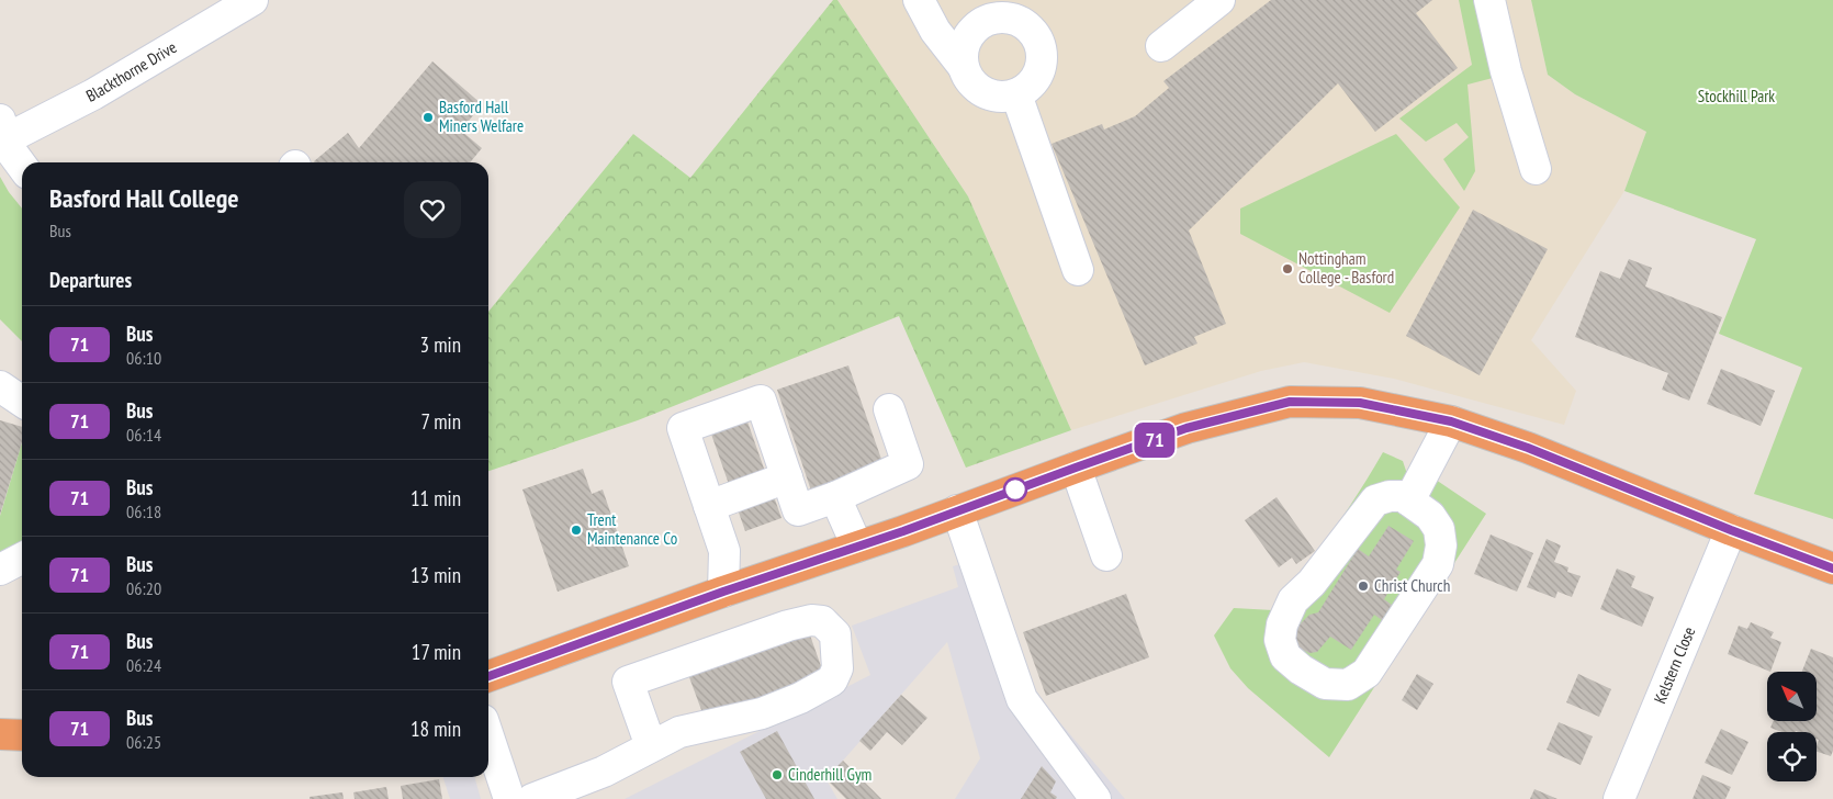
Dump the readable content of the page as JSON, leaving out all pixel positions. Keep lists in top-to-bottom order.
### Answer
{
  "streets": {
    "street": ["Blackthorne Drive", "Kelstern Close"]
  },
  "parks": ["Stockhill Park"],
  "places": [
    "Basford Hall Miners Welfare",
    "Nottingham College - Basford",
    "Trent Maintenance Co",
    "Christ Church",
    "Cinderhill Gym"
  ],
  "lines": ["bus line 71"],
  "north": "top left",
  "page": {
    "on_map": "71",
    "heading": [
      ["Basford Hall College", "Bus"],
      "Departures"
    ],
    "list": [
      {
        "mark": "71",
        "name": "Bus",
        "note": "06:10",
        "value": "3 min"
      },
      {
        "mark": "71",
        "name": "Bus",
        "note": "06:14",
        "value": "7 min"
      },
      {
        "mark": "71",
        "name": "Bus",
        "note": "06:18",
        "value": "11 min"
      },
      {
        "mark": "71",
        "name": "Bus",
        "note": "06:20",
        "value": "13 min"
      },
      {
        "mark": "71",
        "name": "Bus",
        "note": "06:24",
        "value": "17 min"
      },
      {
        "mark": "71",
        "name": "Bus",
        "note": "06:25",
        "value": "18 min"
      }
    ]
  }
}
